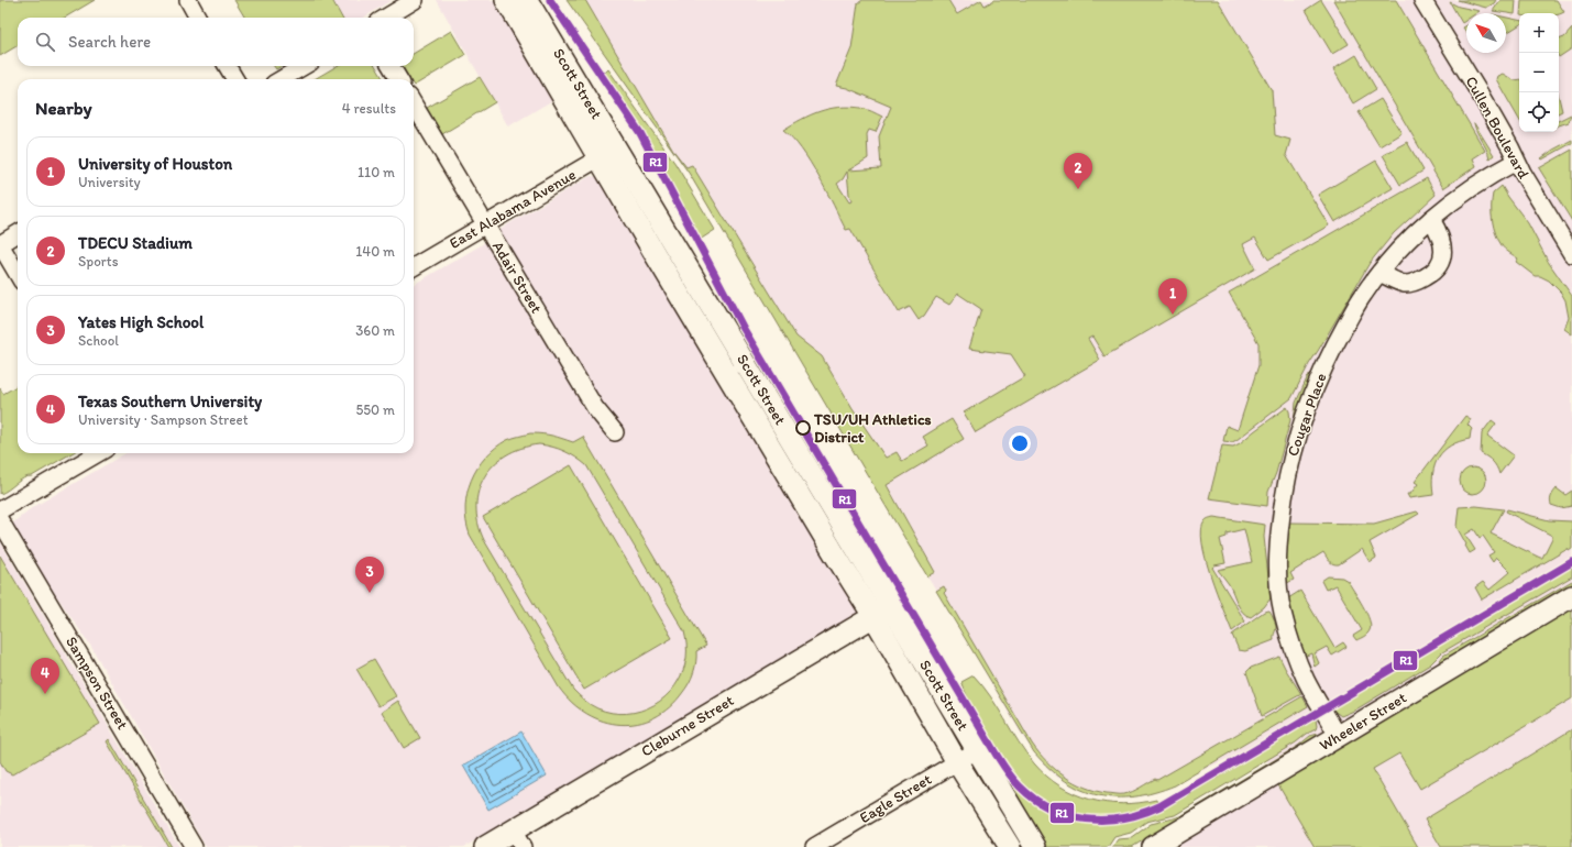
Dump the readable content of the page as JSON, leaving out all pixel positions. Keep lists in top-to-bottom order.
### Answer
{
  "streets": {
    "main road": ["Scott Street", "Wheeler Street", "Cleburne Street"],
    "street": [
      "Cullen Boulevard",
      "East Alabama Avenue",
      "Adair Street",
      "Cougar Place",
      "Sampson Street",
      "Eagle Street"
    ]
  },
  "crossings": [
    ["Scott Street", "East Alabama Avenue"],
    ["Scott Street", "Cleburne Street"],
    ["Scott Street", "Eagle Street"],
    ["Cullen Boulevard", "Cougar Place"],
    ["East Alabama Avenue", "Adair Street"],
    ["Cougar Place", "Wheeler Street"]
  ],
  "places": ["TSU/UH Athletics District"],
  "lines": ["transit line R1"],
  "north": "top left",
  "page": {
    "map_buttons": ["+", "−"],
    "search": "Search here",
    "heading": ["Nearby", "4 results"],
    "list": [
      {
        "mark": "1",
        "name": "University of Houston",
        "note": "University",
        "value": "110 m"
      },
      {
        "mark": "2",
        "name": "TDECU Stadium",
        "note": "Sports",
        "value": "140 m"
      },
      {
        "mark": "3",
        "name": "Yates High School",
        "note": "School",
        "value": "360 m"
      },
      {
        "mark": "4",
        "name": "Texas Southern University",
        "note": "University · Sampson Street",
        "value": "550 m"
      }
    ],
    "pins": [
      "2",
      "1",
      "3",
      "4"
    ]
  }
}
